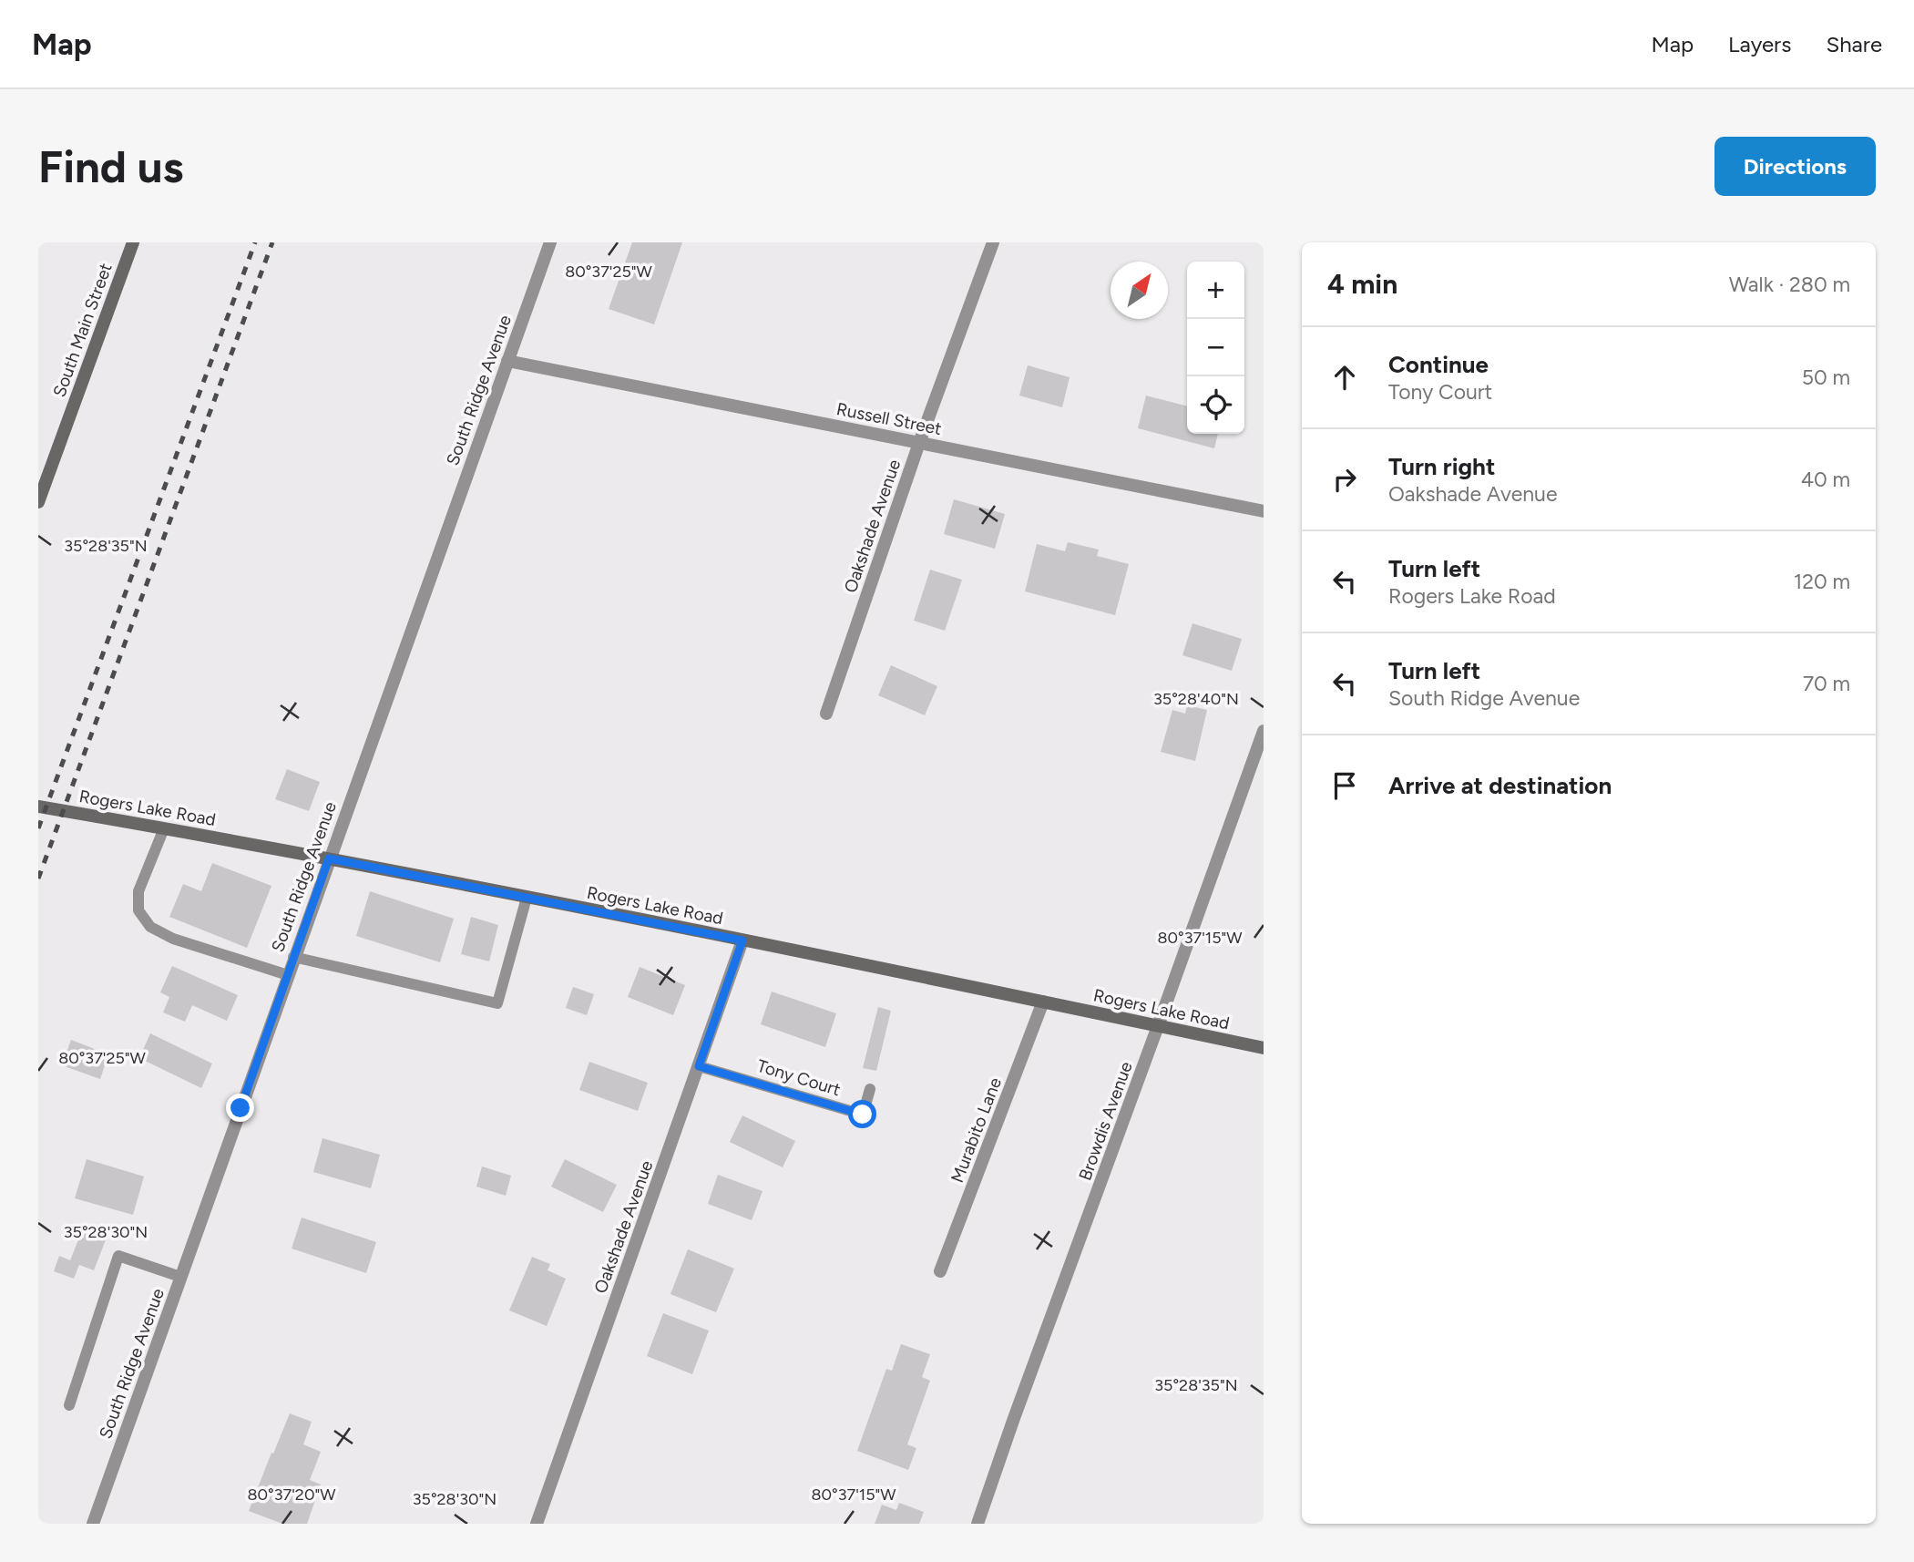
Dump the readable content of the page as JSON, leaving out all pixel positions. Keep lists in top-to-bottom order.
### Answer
{
  "streets": {
    "main road": ["South Main Street", "Rogers Lake Road"],
    "street": [
      "South Ridge Avenue",
      "Russell Street",
      "Oakshade Avenue",
      "Browdis Avenue",
      "Murabito Lane"
    ],
    "lane": ["Tony Court"]
  },
  "crossings": [
    ["South Ridge Avenue", "Russell Street"],
    ["South Ridge Avenue", "Rogers Lake Road"],
    ["Russell Street", "Oakshade Avenue"],
    ["Oakshade Avenue", "Rogers Lake Road"],
    ["Oakshade Avenue", "Tony Court"],
    ["Rogers Lake Road", "Browdis Avenue"],
    ["Rogers Lake Road", "Murabito Lane"]
  ],
  "north": "top right",
  "page": {
    "header": "Map",
    "nav": ["Map", "Layers", "Share"],
    "buttons": "Directions",
    "title": "Find us",
    "heading": ["4 min", "Walk · 280 m"],
    "map_buttons": ["+", "−"],
    "list": [
      ["Continue", "Tony Court", "50 m"],
      ["Turn right", "Oakshade Avenue", "40 m"],
      ["Turn left", "Rogers Lake Road", "120 m"],
      ["Turn left", "South Ridge Avenue", "70 m"],
      "Arrive at destination"
    ]
  },
  "coordinates": [
    "80°37'25\"W",
    "35°28'35\"N",
    "35°28'40\"N",
    "80°37'15\"W",
    "35°28'30\"N",
    "80°37'20\"W"
  ]
}
